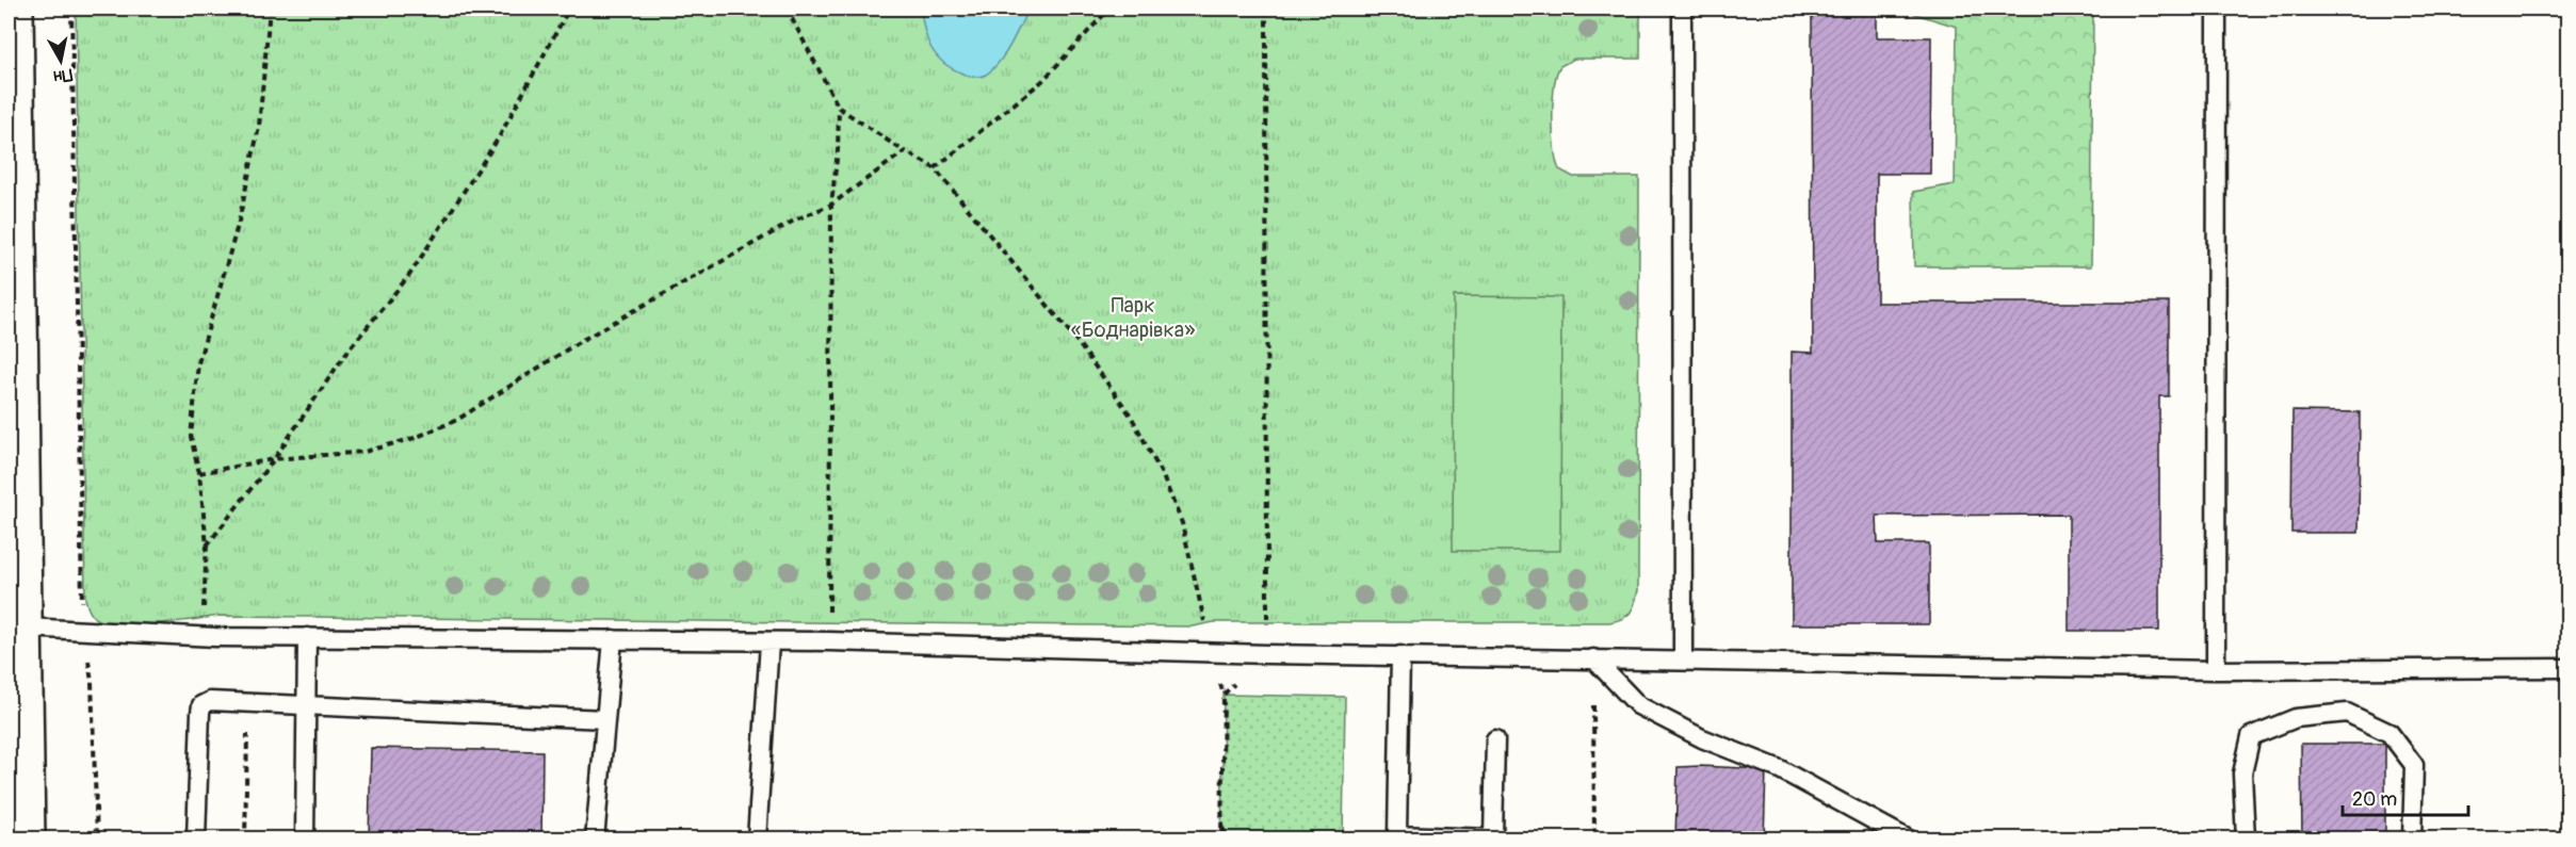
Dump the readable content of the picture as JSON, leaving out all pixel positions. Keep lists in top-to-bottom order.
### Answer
{
  "parks": ["Парк «Боднарівка»"],
  "scale_bar": "20 m",
  "north": "bottom"
}
